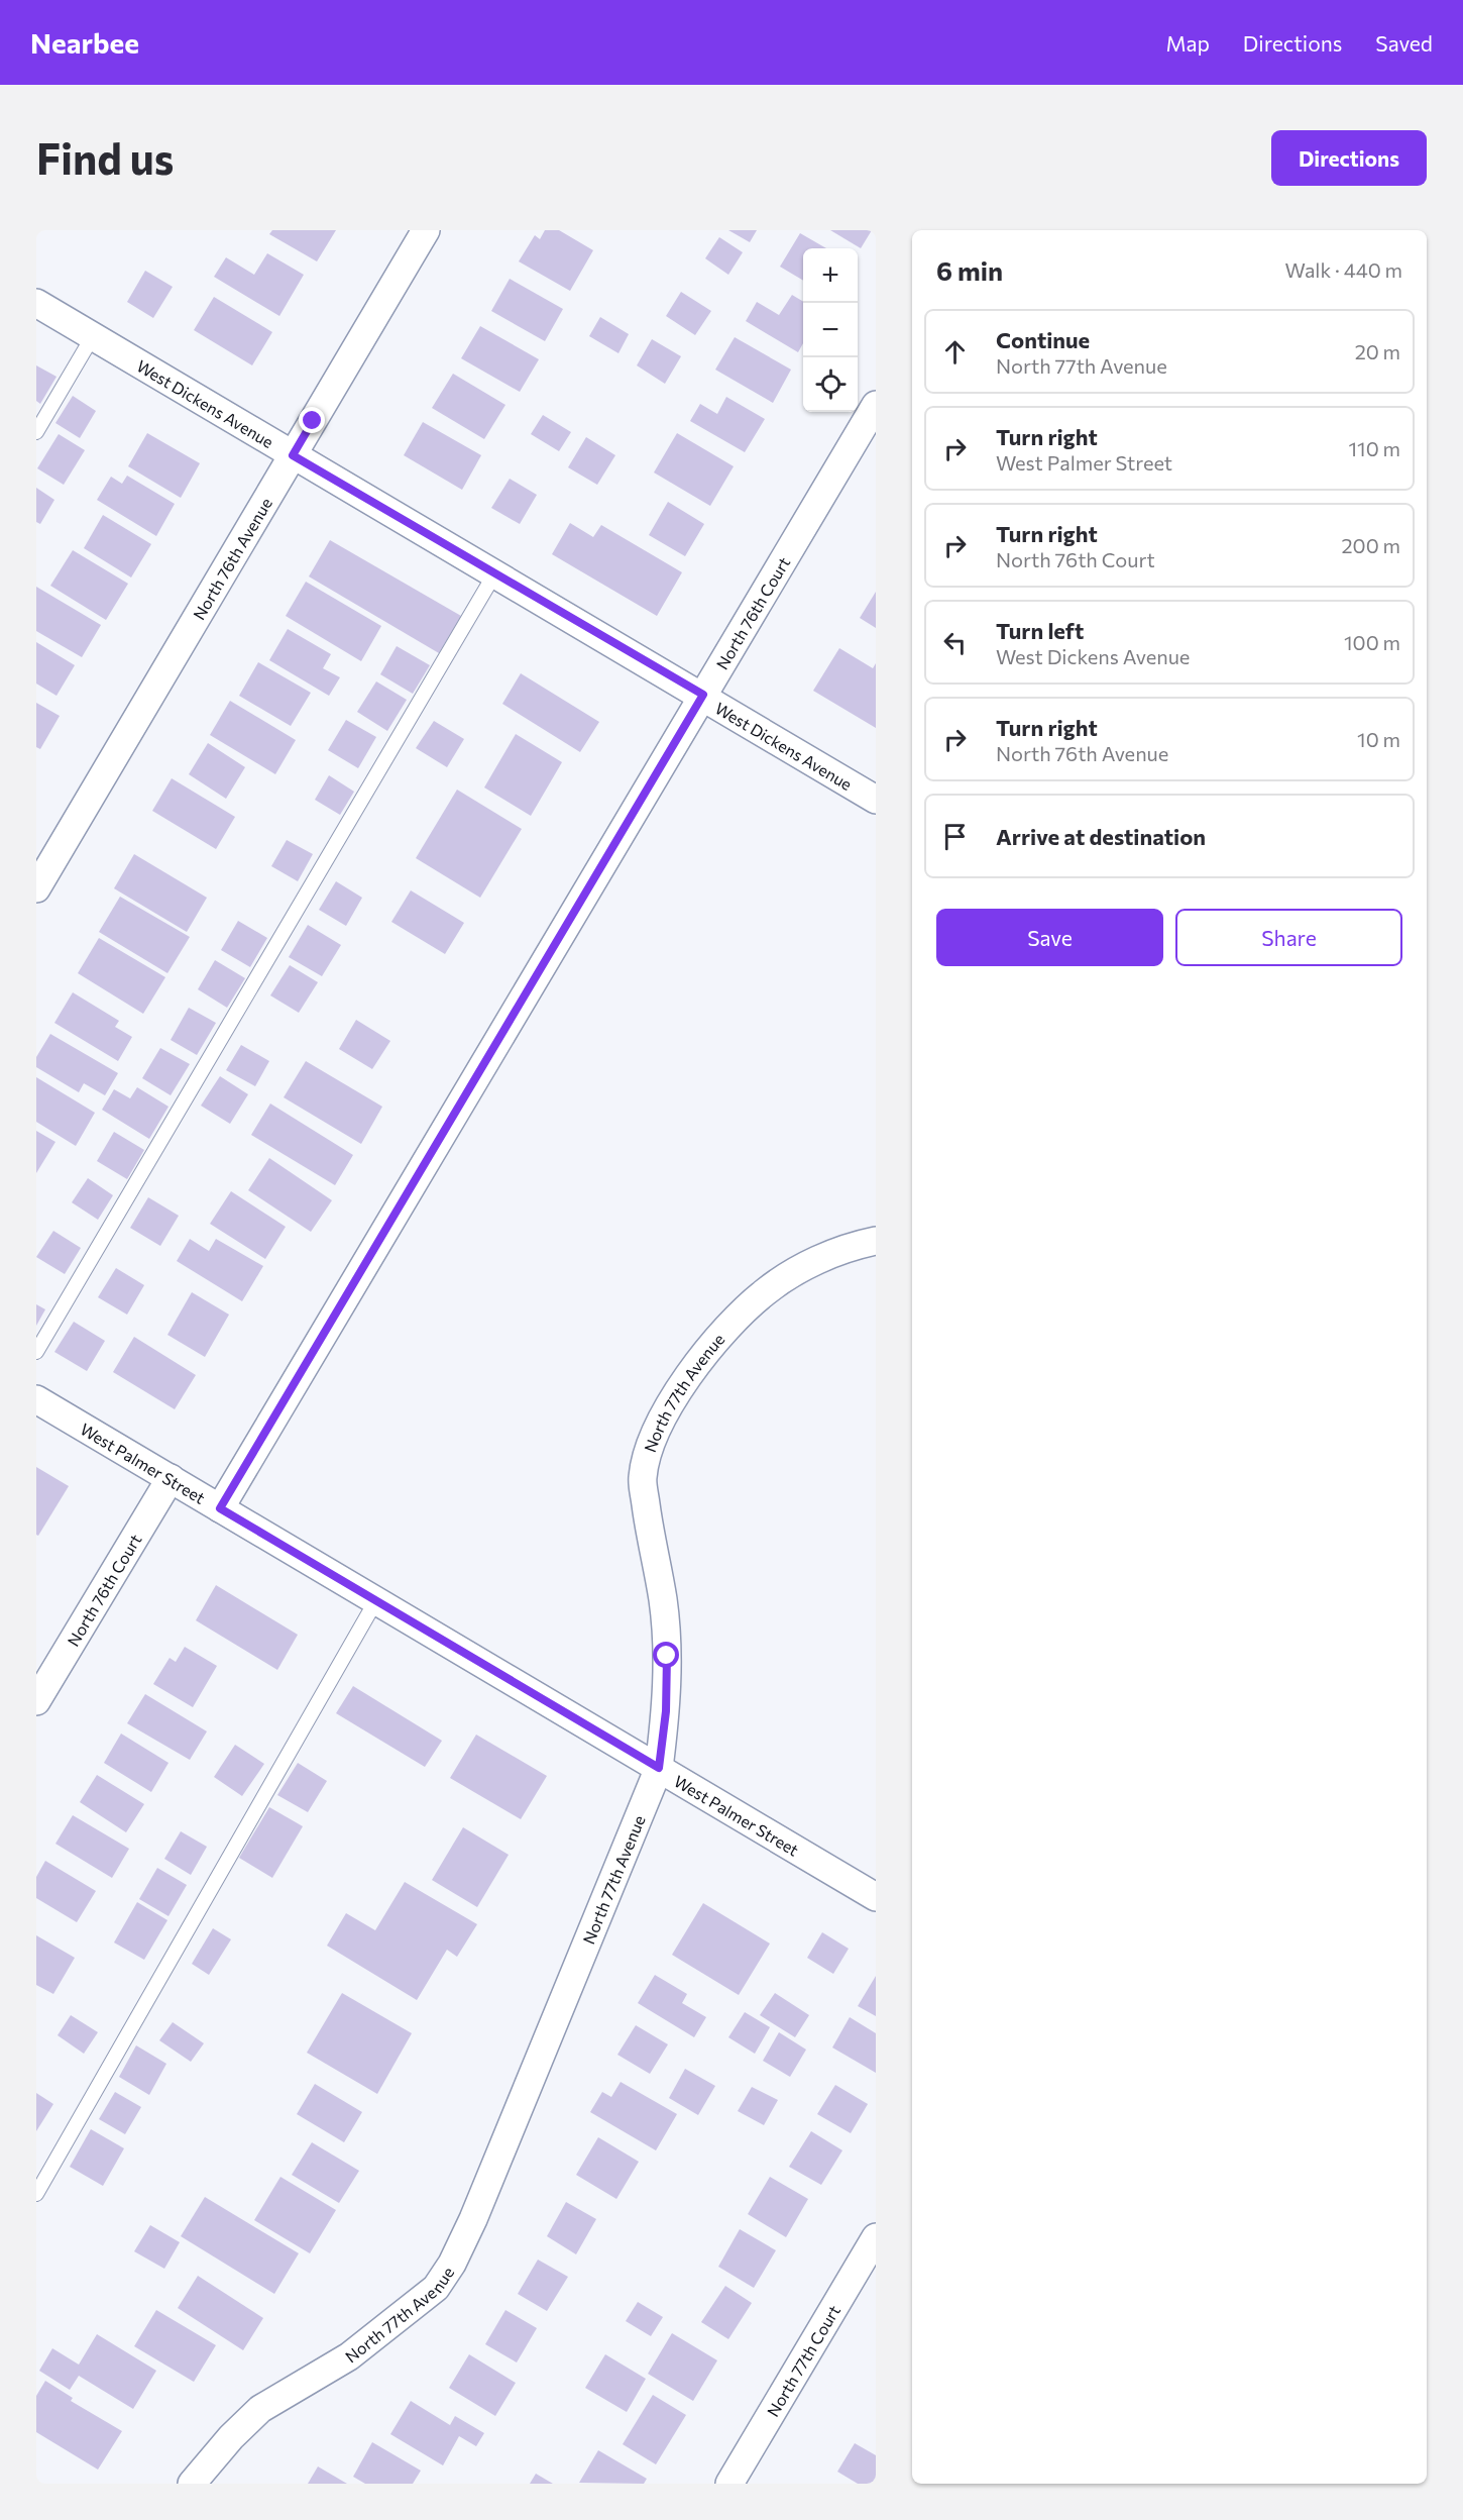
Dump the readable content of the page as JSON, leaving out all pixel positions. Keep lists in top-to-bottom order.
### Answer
{
  "streets": {
    "street": [
      "West Dickens Avenue",
      "North 76th Avenue",
      "North 76th Court",
      "North 77th Avenue",
      "West Palmer Street",
      "North 77th Court"
    ]
  },
  "crossings": [
    ["West Dickens Avenue", "North 76th Avenue"],
    ["West Dickens Avenue", "North 76th Court"],
    ["North 76th Court", "West Palmer Street"],
    ["North 77th Avenue", "West Palmer Street"]
  ],
  "page": {
    "header": "Nearbee",
    "nav": ["Map", "Directions", "Saved"],
    "buttons": [
      "Directions",
      ["Save", "Share"]
    ],
    "title": "Find us",
    "heading": ["6 min", "Walk · 440 m"],
    "map_buttons": ["+", "−"],
    "list": [
      ["Continue", "North 77th Avenue", "20 m"],
      ["Turn right", "West Palmer Street", "110 m"],
      ["Turn right", "North 76th Court", "200 m"],
      ["Turn left", "West Dickens Avenue", "100 m"],
      ["Turn right", "North 76th Avenue", "10 m"],
      "Arrive at destination"
    ]
  }
}
